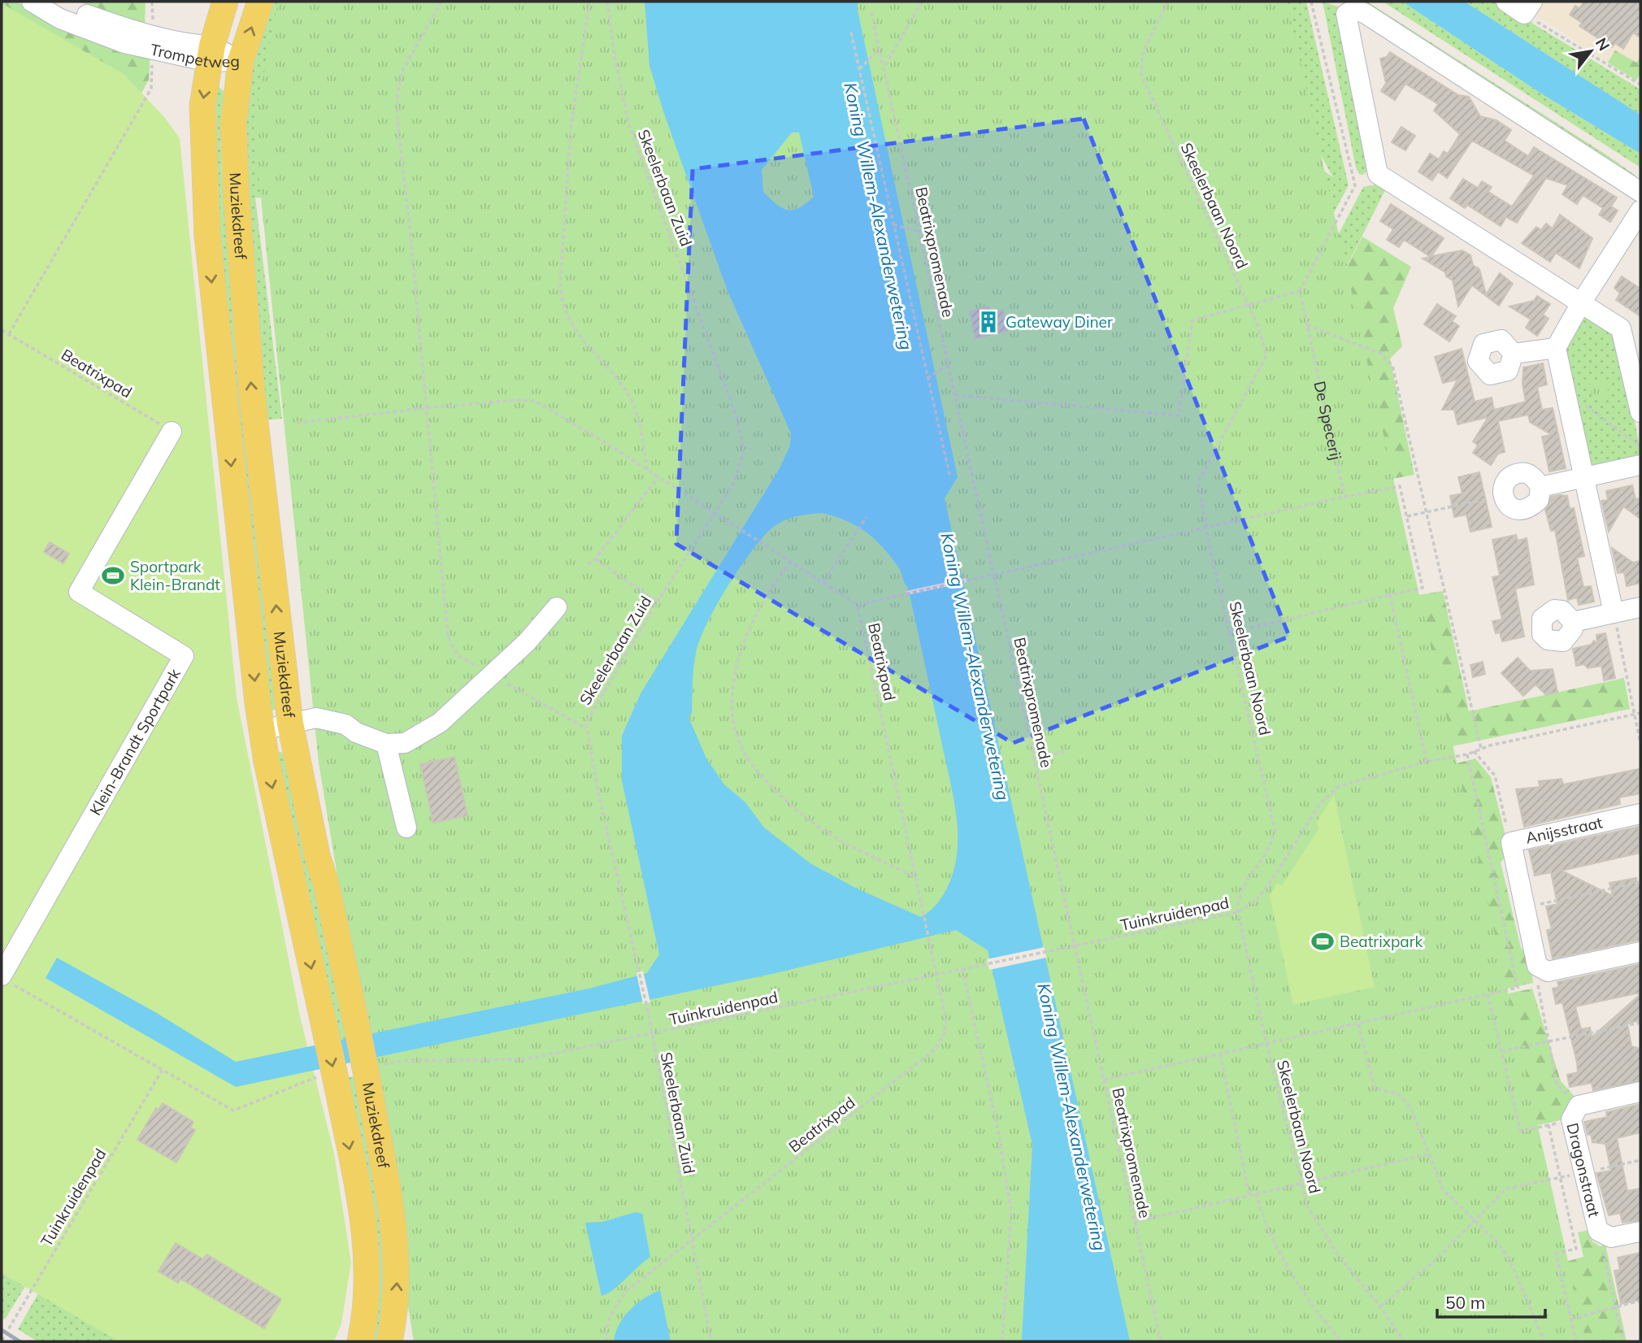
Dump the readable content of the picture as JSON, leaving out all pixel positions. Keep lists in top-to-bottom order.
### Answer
{
  "streets": {
    "main road": ["Muziekdreef"],
    "street": [
      "Trompetweg",
      "Klein-Brandt Sportpark",
      "Anijsstraat",
      "Dragonstraat"
    ],
    "path": [
      "Skeelerbaan Zuid",
      "Skeelerbaan Noord",
      "Beatrixpromenade",
      "Beatrixpad",
      "De Specerij",
      "Tuinkruidenpad"
    ]
  },
  "crossings": [
    ["Trompetweg", "Muziekdreef"],
    ["Skeelerbaan Zuid", "Beatrixpad"],
    ["Skeelerbaan Zuid", "Tuinkruidenpad"],
    ["Skeelerbaan Noord", "Beatrixpad"],
    ["Skeelerbaan Noord", "Tuinkruidenpad"],
    ["Beatrixpromenade", "Beatrixpad"],
    ["Beatrixpromenade", "Tuinkruidenpad"],
    ["Beatrixpad", "De Specerij"],
    ["Beatrixpad", "Klein-Brandt Sportpark"],
    ["Beatrixpad", "Tuinkruidenpad"]
  ],
  "water": ["Koning Willem-Alexanderwetering"],
  "places": {
    "building": ["Gateway Diner"],
    "sports": ["Sportpark Klein-Brandt", "Beatrixpark"]
  },
  "scale_bar": "50 m",
  "north": "top right"
}
